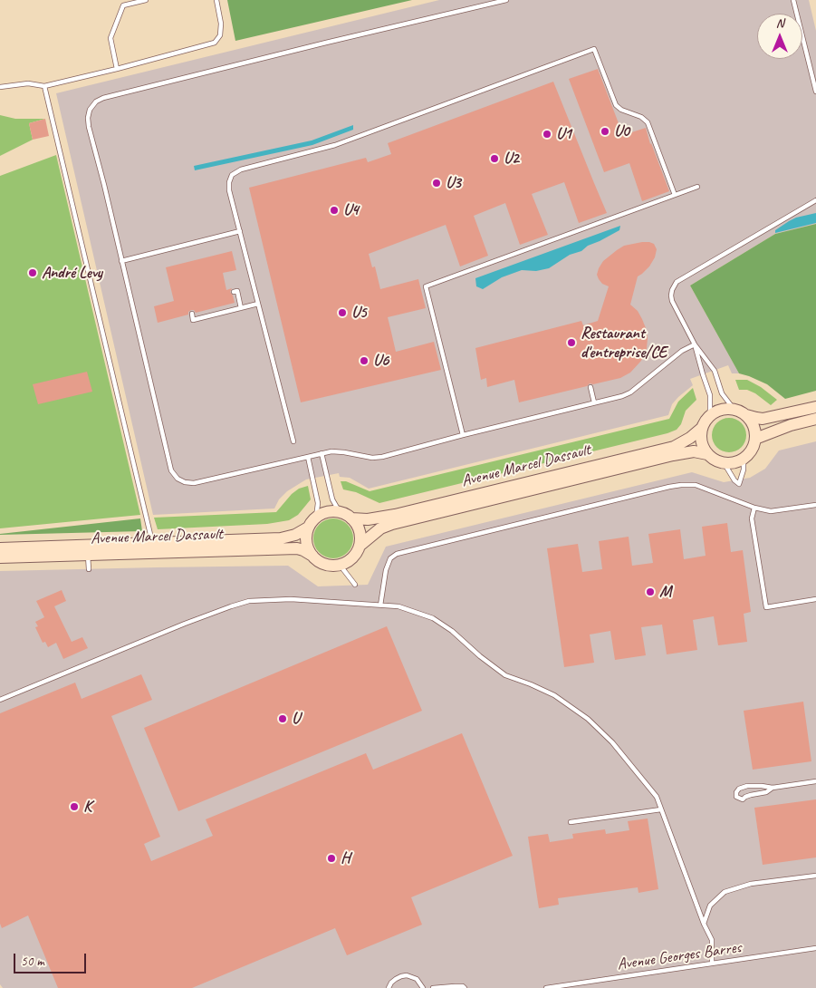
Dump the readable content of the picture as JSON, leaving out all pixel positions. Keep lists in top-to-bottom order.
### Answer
{
  "streets": {
    "main road": ["Avenue Marcel Dassault"],
    "lane": ["Avenue Georges Barres"]
  },
  "places": [
    "U0",
    "U1",
    "U2",
    "U3",
    "U4",
    "André Levy",
    "U5",
    "Restaurant d'entreprise/CE",
    "U6",
    "M",
    "U",
    "K",
    "H"
  ],
  "scale_bar": "50 m",
  "north": "top"
}
